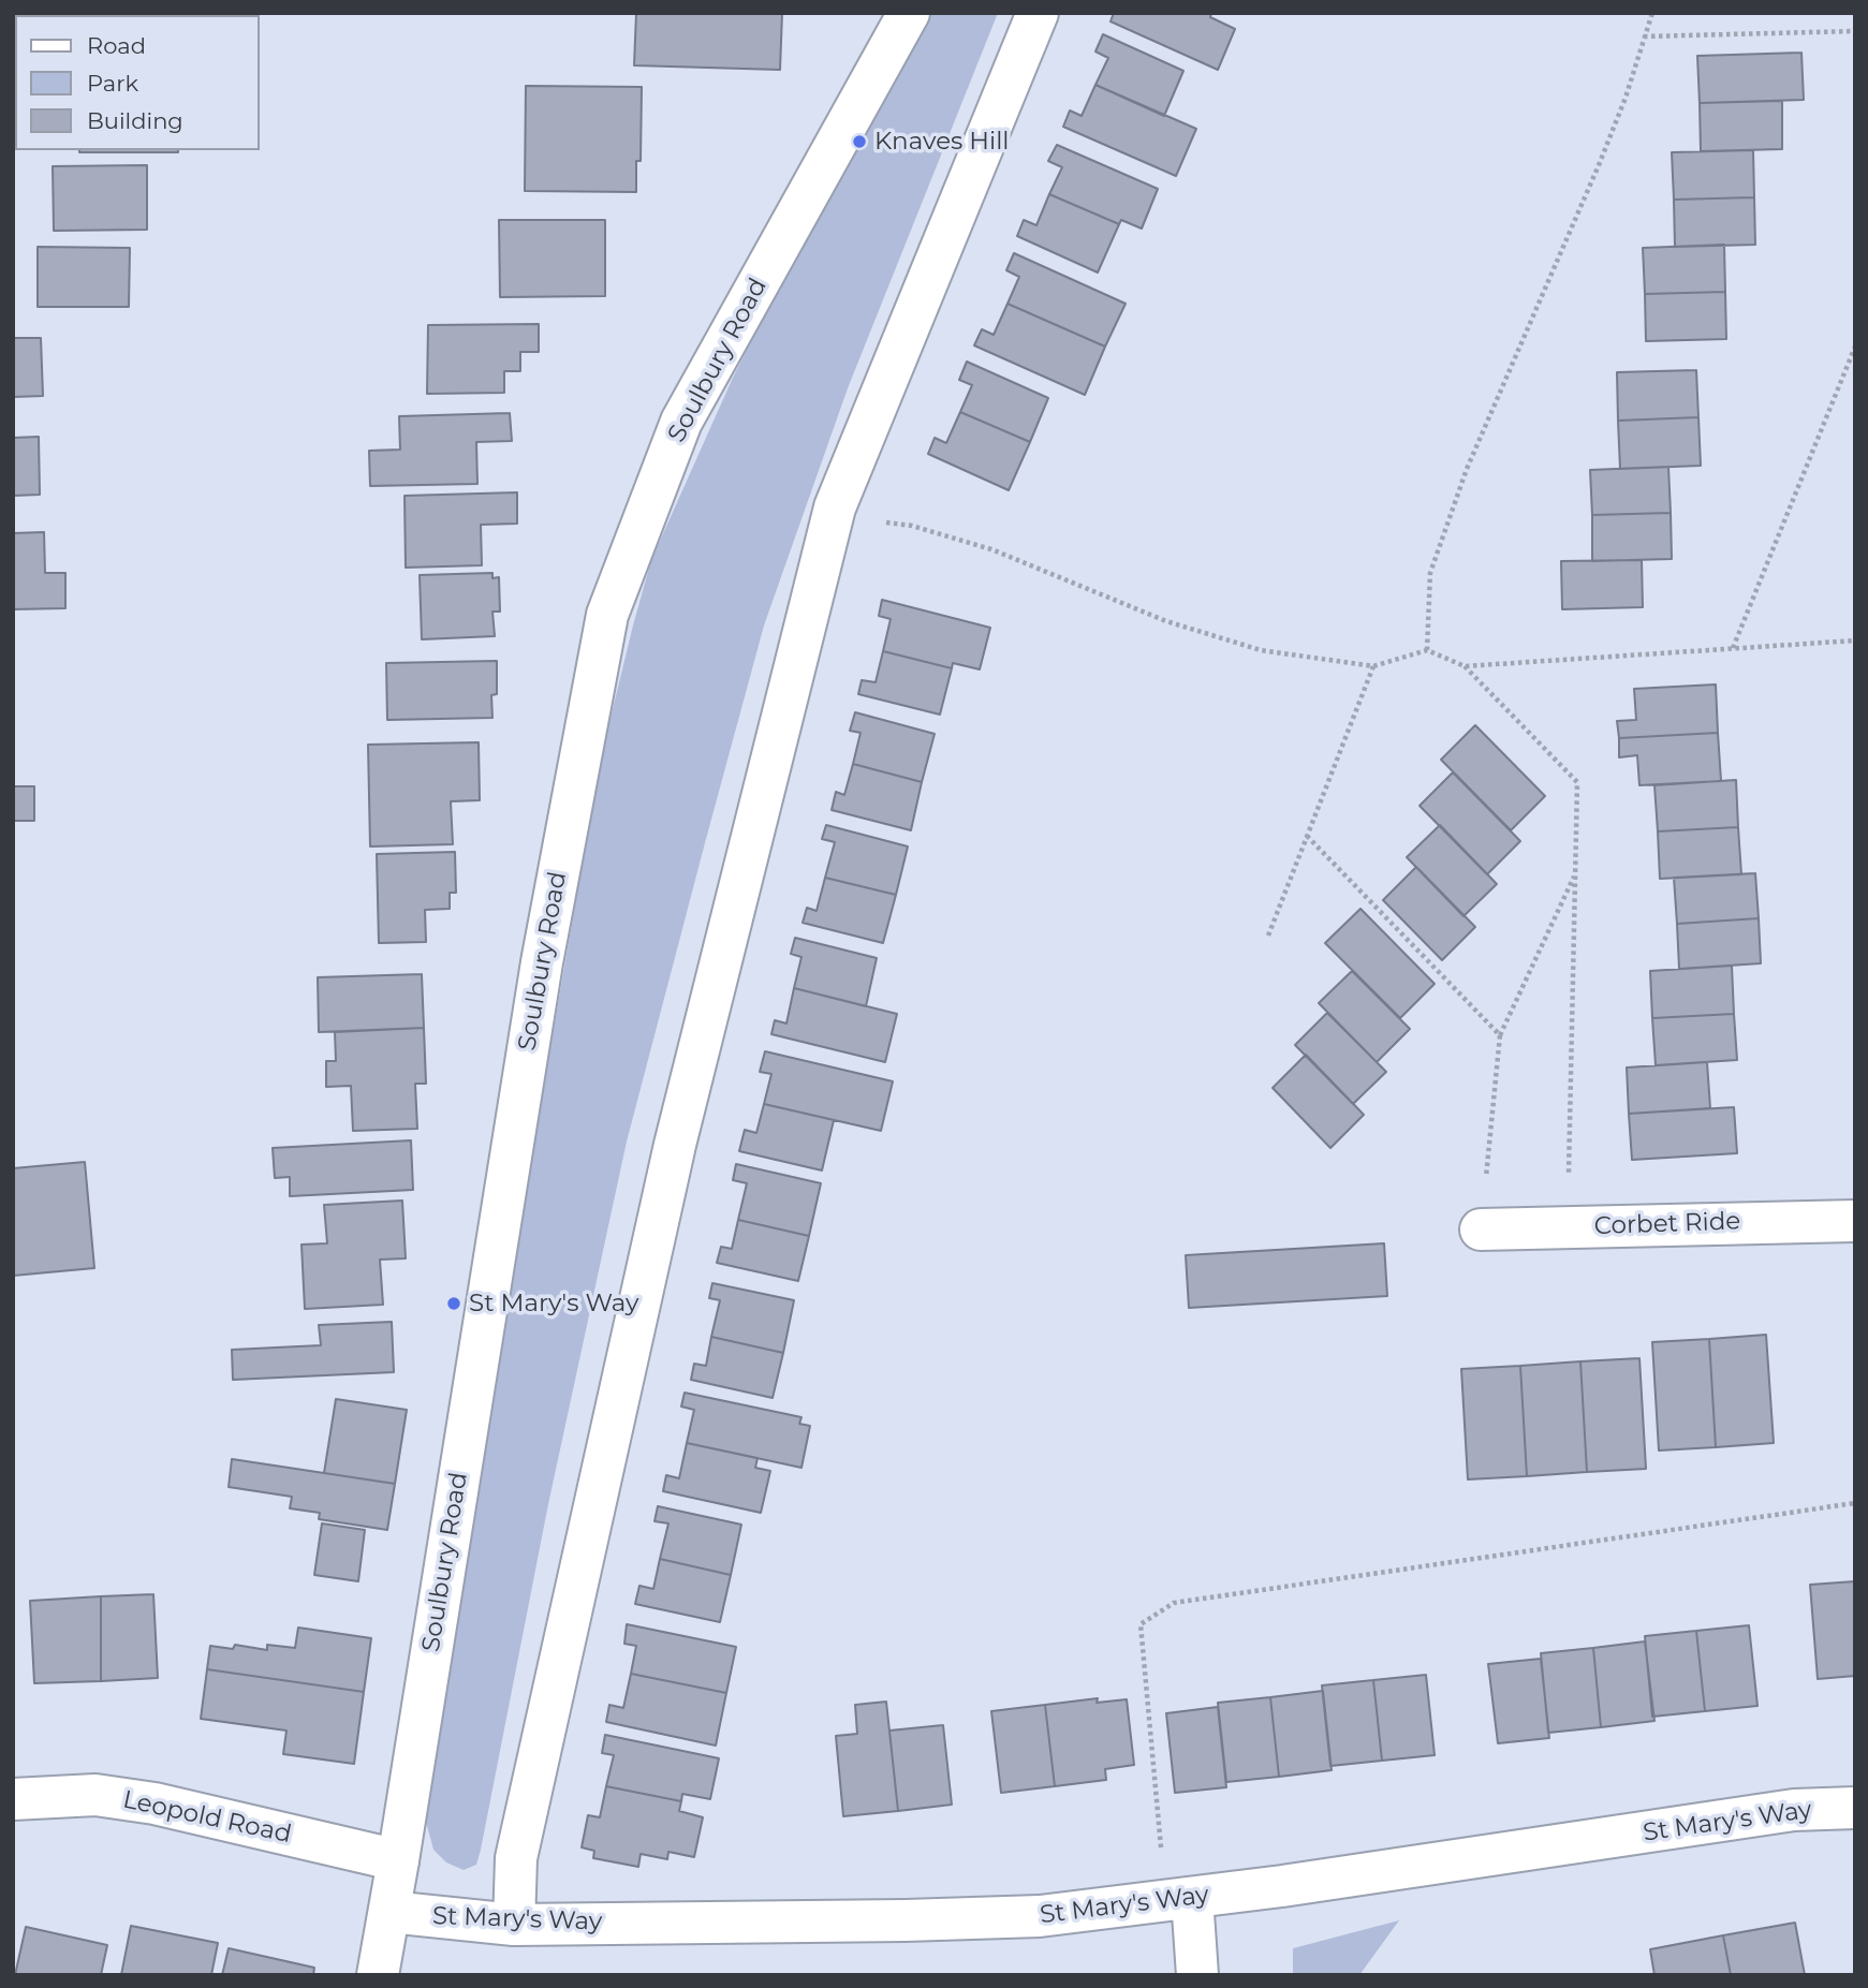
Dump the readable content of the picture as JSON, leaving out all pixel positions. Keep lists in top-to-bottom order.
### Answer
{
  "streets": {
    "street": [
      "Soulbury Road",
      "Corbet Ride",
      "Leopold Road",
      "St Mary's Way"
    ]
  },
  "crossings": [
    ["Soulbury Road", "Leopold Road"],
    ["Soulbury Road", "St Mary's Way"]
  ],
  "places": ["Knaves Hill", "St Mary's Way"],
  "legend": ["Road", "Park", "Building"]
}
